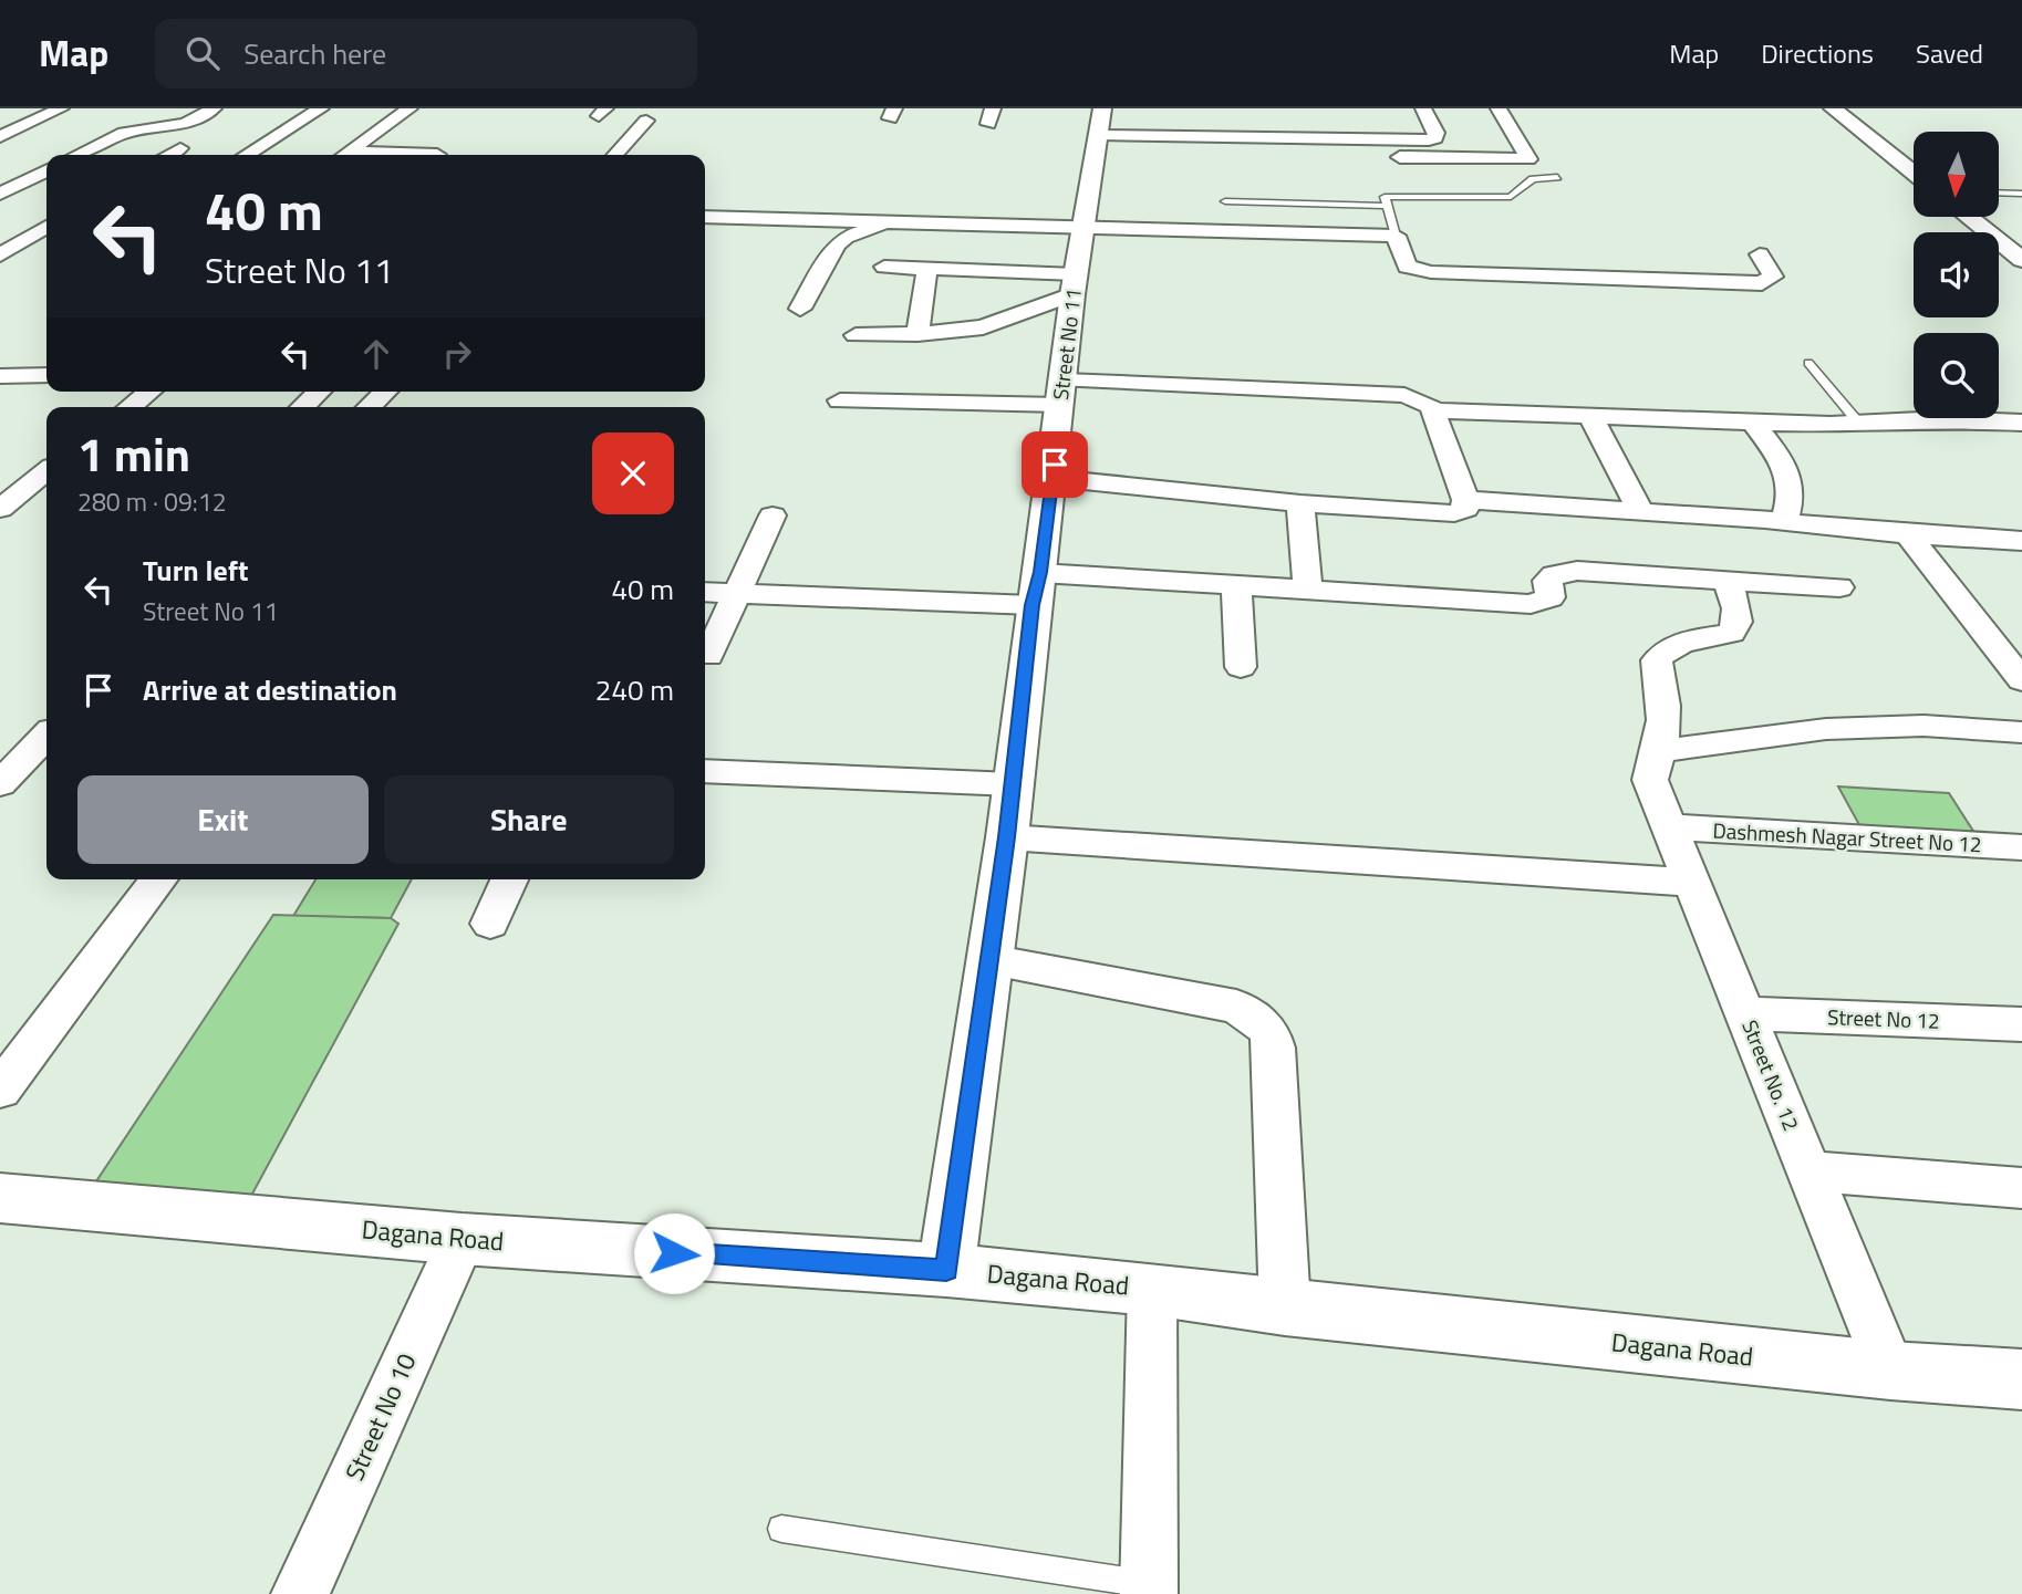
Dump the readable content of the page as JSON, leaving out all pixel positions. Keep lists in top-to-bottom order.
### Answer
{
  "streets": {
    "street": [
      "Street No 11",
      "Dashmesh Nagar Street No 12",
      "Street No 12",
      "Street No. 12",
      "Dagana Road",
      "Street No 10"
    ]
  },
  "crossings": [
    ["Street No 11", "Dagana Road"],
    ["Dashmesh Nagar Street No 12", "Street No. 12"],
    ["Street No 12", "Street No. 12"],
    ["Street No. 12", "Dagana Road"],
    ["Dagana Road", "Street No 10"]
  ],
  "north": "bottom",
  "page": {
    "header": "Map",
    "search": "Search here",
    "nav": ["Map", "Directions", "Saved"],
    "turn": ["40 m", "Street No 11"],
    "heading": ["1 min", "280 m · 09:12"],
    "list": [
      {
        "name": "Turn left",
        "note": "Street No 11",
        "value": "40 m"
      },
      {
        "name": "Arrive at destination",
        "value": "240 m"
      }
    ],
    "buttons": ["Exit", "Share"]
  }
}
